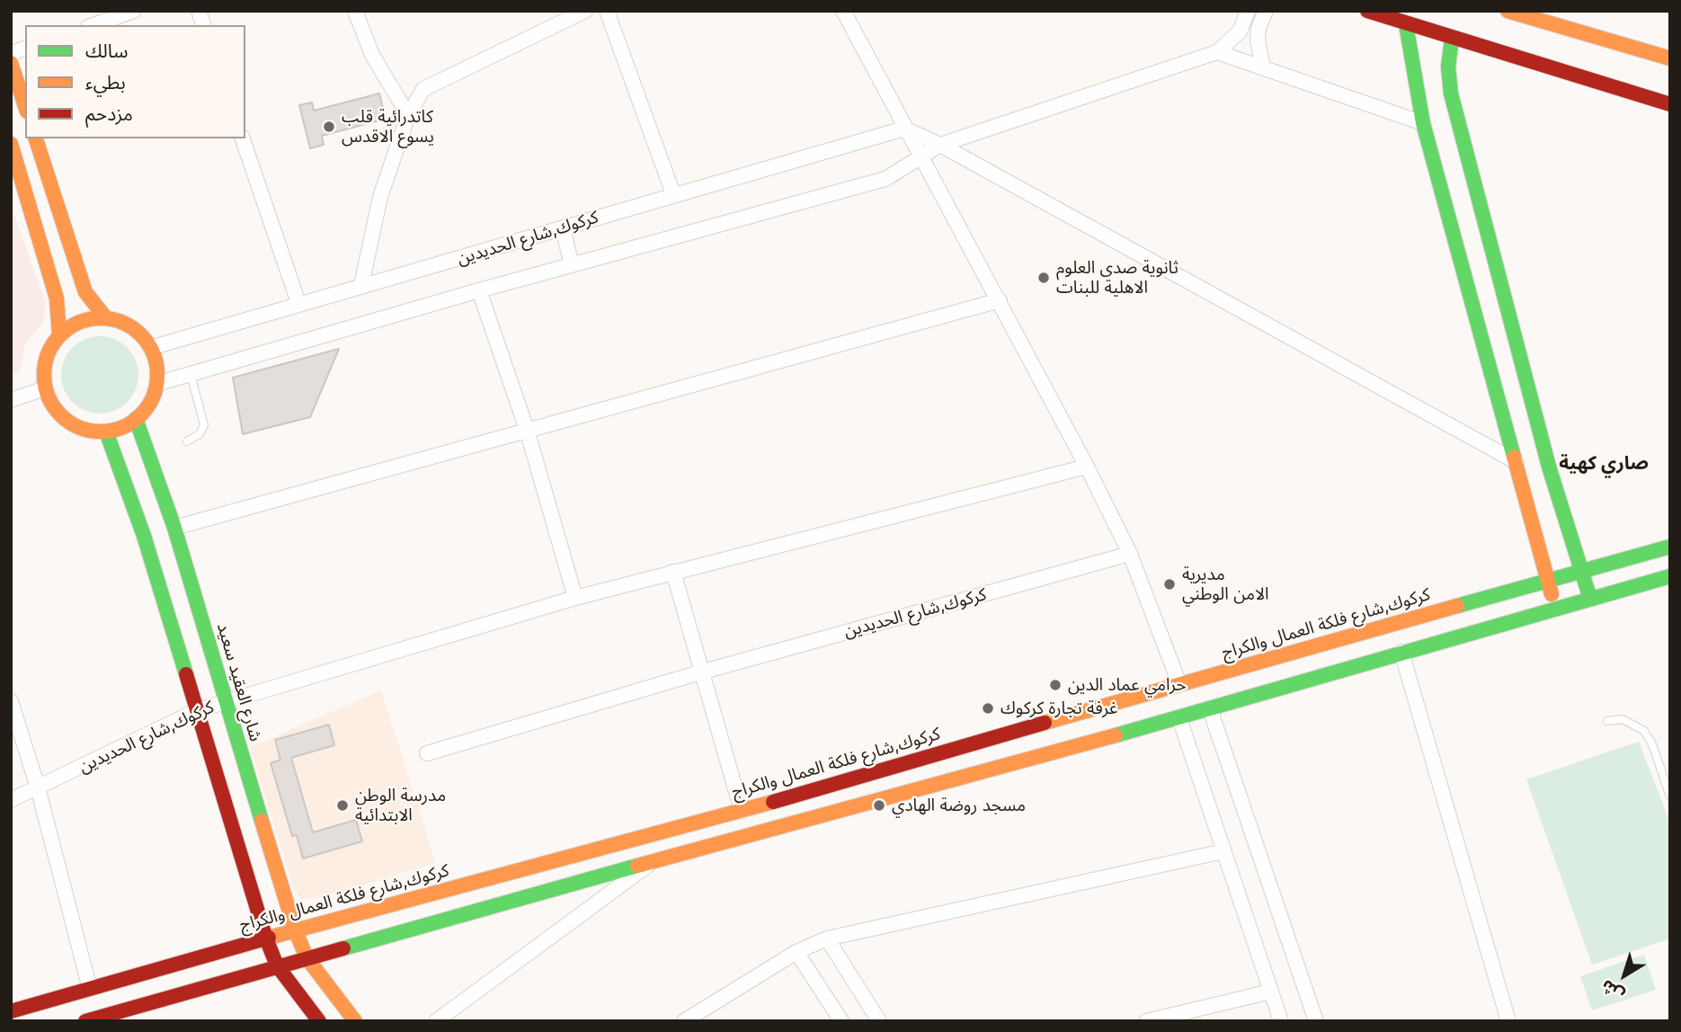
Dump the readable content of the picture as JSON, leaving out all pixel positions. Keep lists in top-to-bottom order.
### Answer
{
  "streets": {
    "street": ["كركوك,شارع الحديدين", "كركوك,شارع فلكة العمال والكراج", "شارع العقيد سعيد"]
  },
  "crossings": [
    ["كركوك,شارع الحديدين", "شارع العقيد سعيد"],
    ["كركوك,شارع فلكة العمال والكراج", "شارع العقيد سعيد"]
  ],
  "districts": ["صاري كهية"],
  "places": [
    "كاتدرائية قلب يسوع الاقدس",
    "ثانوية صدى العلوم الاهلية للبنات",
    "مديرية الامن الوطني",
    "حرامي عماد الدين",
    "غرفة تجارة كركوك",
    "مدرسة الوطن الابتدائية",
    "مسجد روضة الهادي"
  ],
  "legend": ["سالك", "بطيء", "مزدحم"],
  "north": "bottom left"
}
